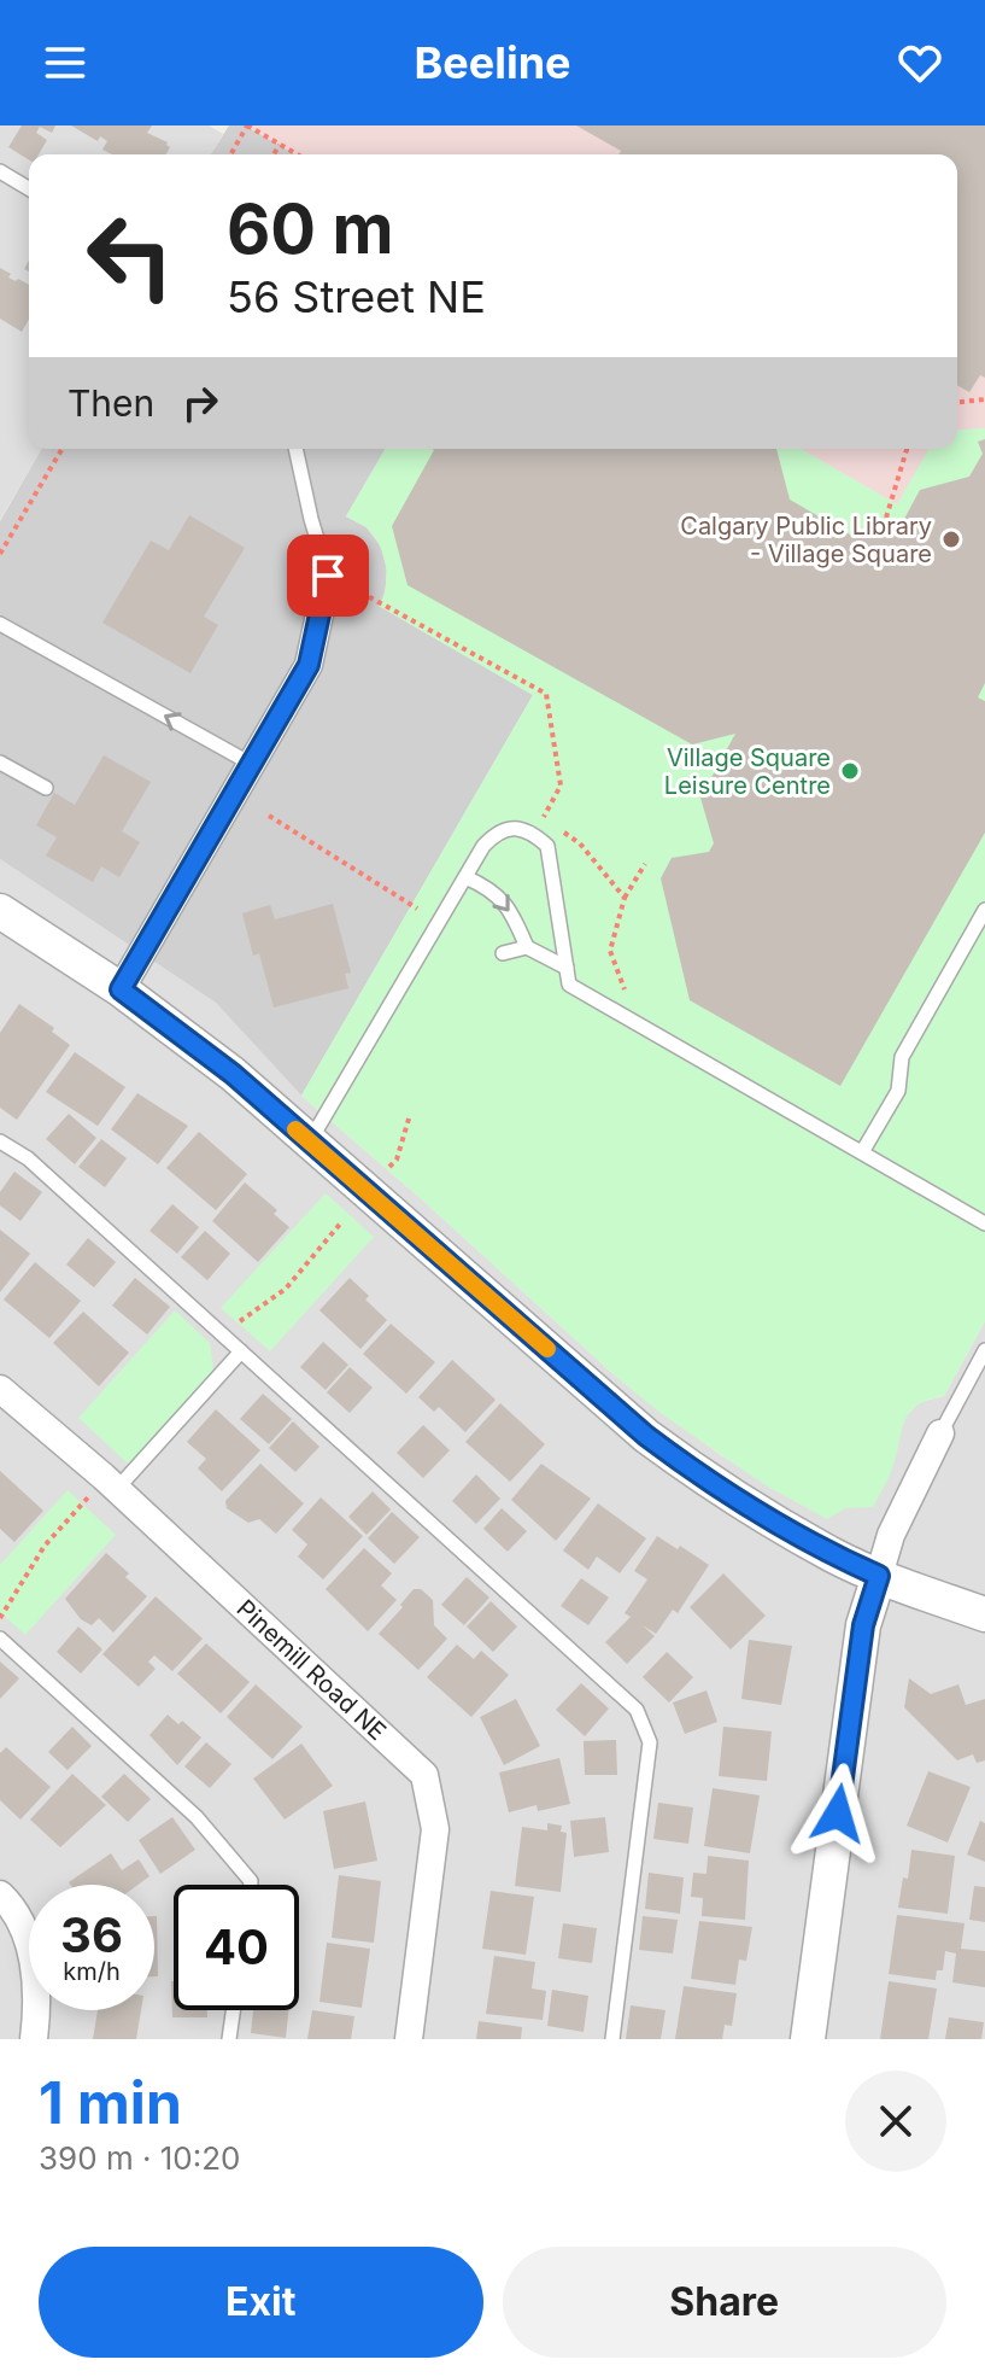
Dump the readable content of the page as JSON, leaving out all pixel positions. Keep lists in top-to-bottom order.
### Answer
{
  "streets": {
    "street": ["Pinemill Road NE"]
  },
  "places": ["Calgary Public Library - Village Square", "Village Square Leisure Centre"],
  "page": {
    "header": "Beeline",
    "turn": ["60 m", "56 Street NE"],
    "then": "Then",
    "speed": "36 km/h",
    "limit": "40",
    "heading": ["1 min", "390 m · 10:20"],
    "buttons": ["Exit", "Share"]
  }
}
